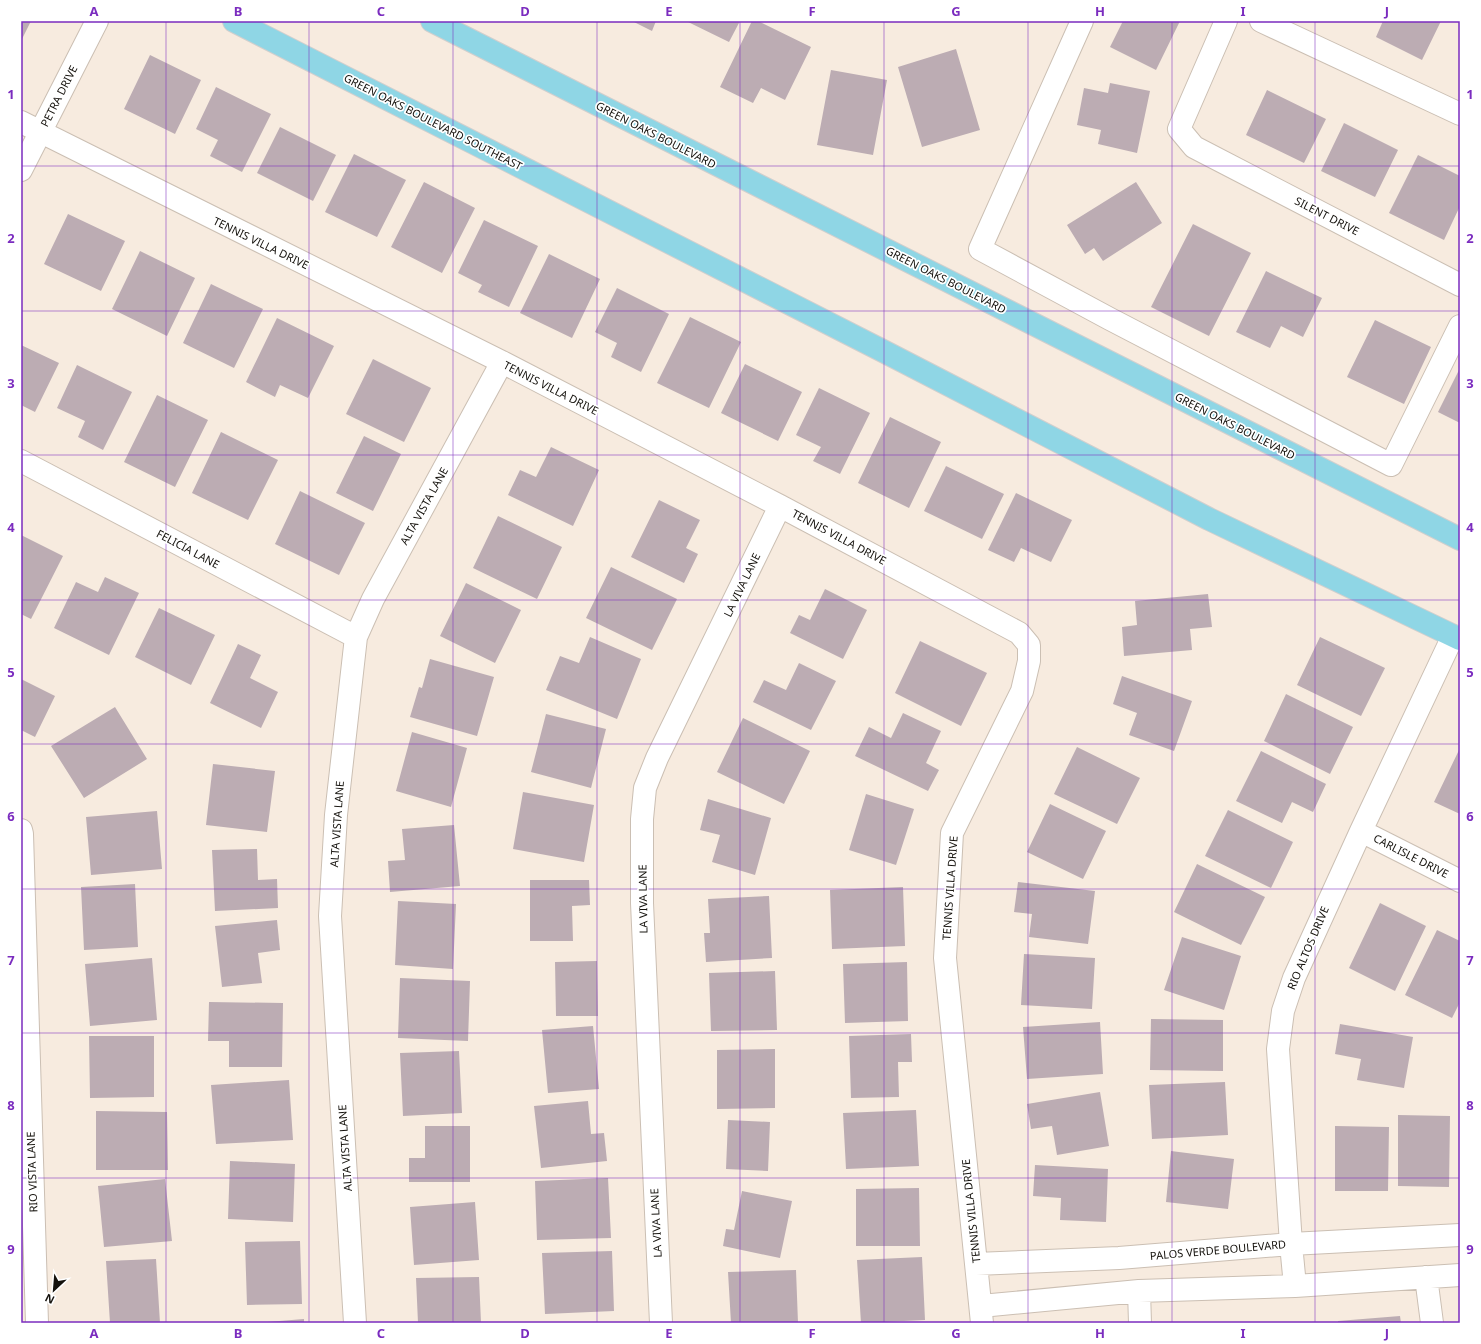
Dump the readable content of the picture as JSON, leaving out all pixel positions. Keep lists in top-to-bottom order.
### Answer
{
  "streets": {
    "main road": ["GREEN OAKS BOULEVARD SOUTHEAST", "GREEN OAKS BOULEVARD"],
    "street": [
      "PETRA DRIVE",
      "SILENT DRIVE",
      "TENNIS VILLA DRIVE",
      "ALTA VISTA LANE",
      "FELICIA LANE",
      "LA VIVA LANE",
      "CARLISLE DRIVE",
      "RIO ALTOS DRIVE",
      "RIO VISTA LANE",
      "PALOS VERDE BOULEVARD"
    ]
  },
  "crossings": [
    ["PETRA DRIVE", "TENNIS VILLA DRIVE"],
    ["GREEN OAKS BOULEVARD SOUTHEAST", "RIO ALTOS DRIVE"],
    ["TENNIS VILLA DRIVE", "ALTA VISTA LANE"],
    ["TENNIS VILLA DRIVE", "LA VIVA LANE"],
    ["TENNIS VILLA DRIVE", "PALOS VERDE BOULEVARD"],
    ["ALTA VISTA LANE", "FELICIA LANE"],
    ["CARLISLE DRIVE", "RIO ALTOS DRIVE"],
    ["RIO ALTOS DRIVE", "PALOS VERDE BOULEVARD"]
  ],
  "north": "bottom left",
  "grid": {
    "columns": [
      "A",
      "B",
      "C",
      "D",
      "E",
      "F",
      "G",
      "H",
      "I",
      "J"
    ],
    "rows": [
      "1",
      "2",
      "3",
      "4",
      "5",
      "6",
      "7",
      "8",
      "9"
    ]
  }
}
